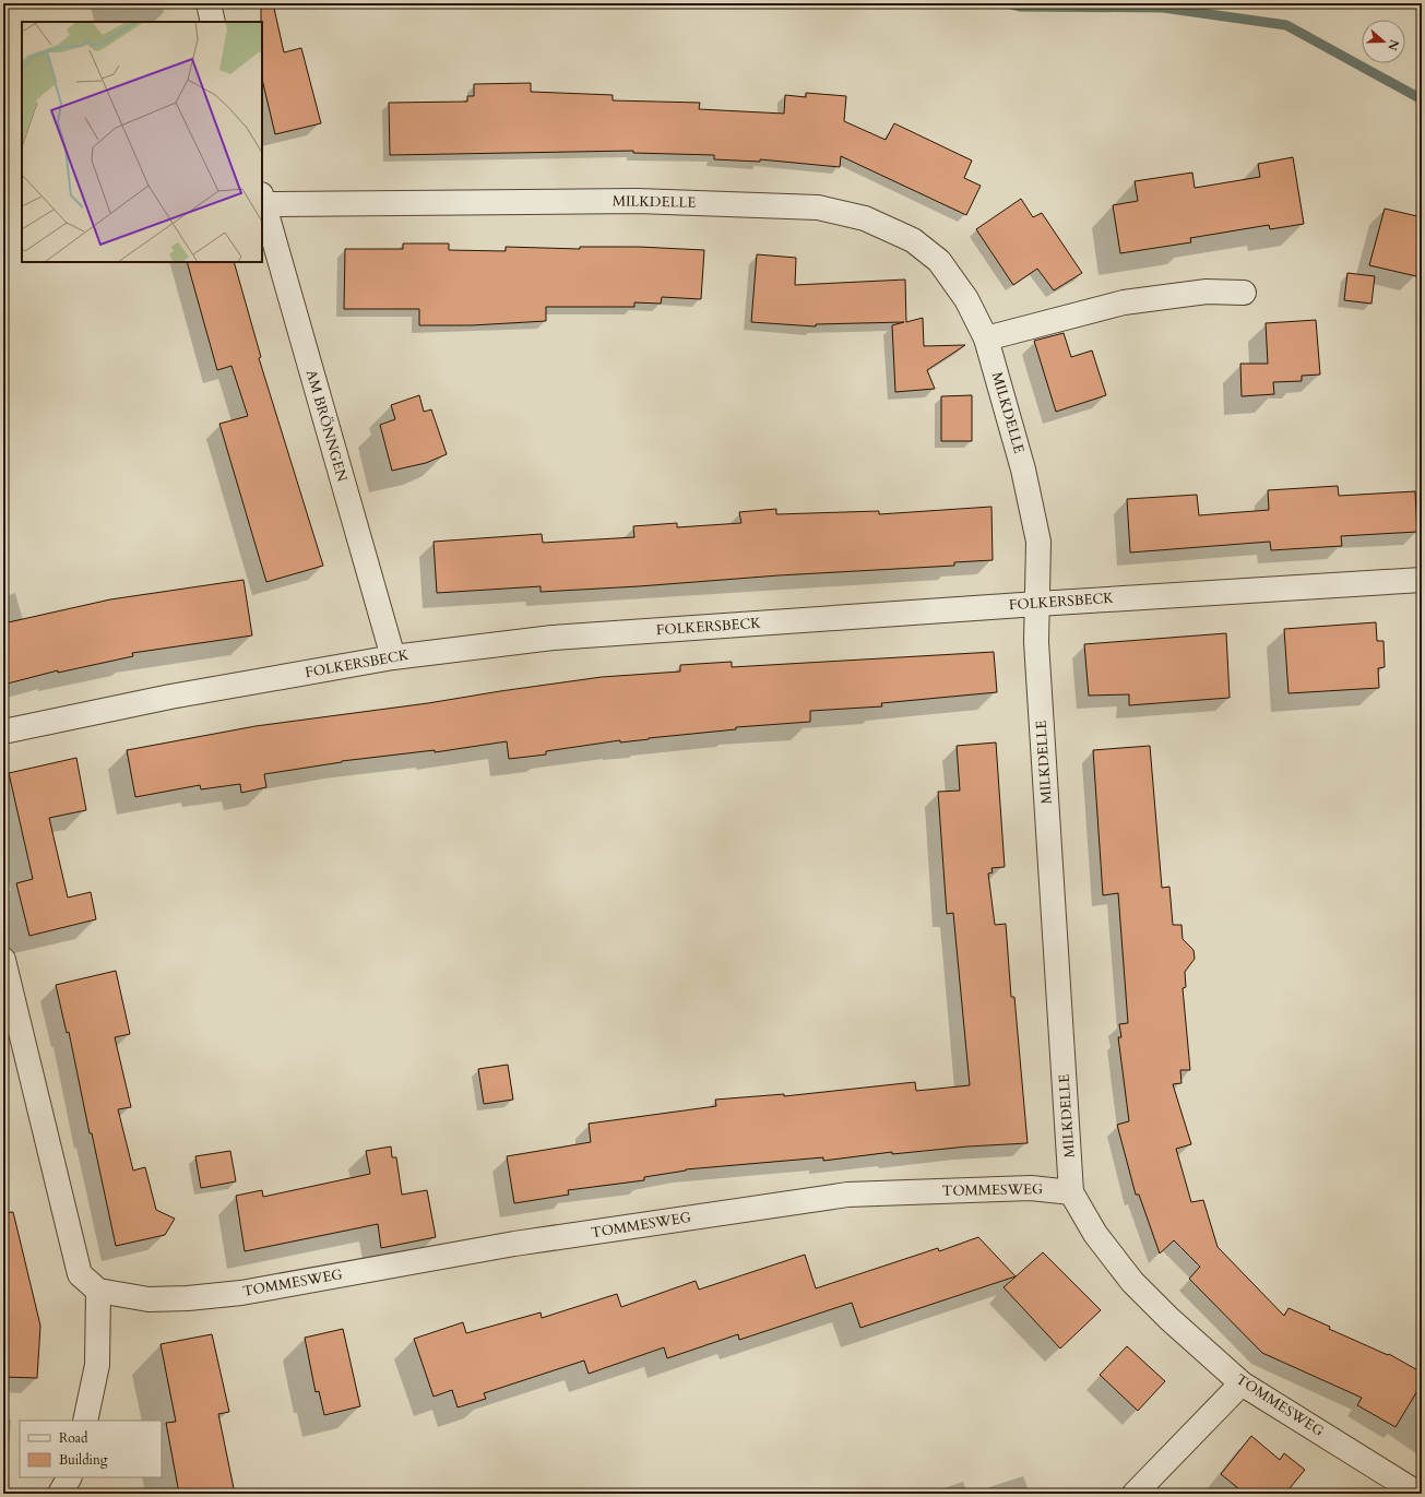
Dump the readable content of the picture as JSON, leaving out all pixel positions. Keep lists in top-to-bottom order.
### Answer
{
  "streets": {
    "street": [
      "MILKDELLE",
      "AM BRÖNNGEN",
      "FOLKERSBECK",
      "TOMMESWEG"
    ]
  },
  "crossings": [
    ["MILKDELLE", "AM BRÖNNGEN"],
    ["MILKDELLE", "FOLKERSBECK"],
    ["MILKDELLE", "TOMMESWEG"],
    ["AM BRÖNNGEN", "FOLKERSBECK"]
  ],
  "legend": ["Road", "Building"],
  "north": "right"
}
